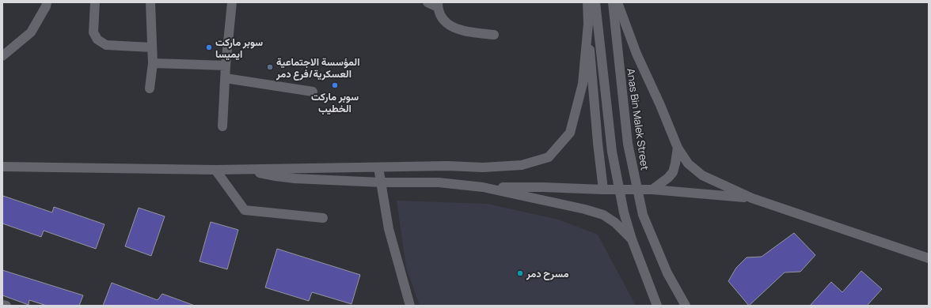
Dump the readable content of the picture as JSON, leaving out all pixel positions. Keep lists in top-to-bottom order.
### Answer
{
  "streets": {
    "street": ["Anas Bin Malek Street"]
  },
  "places": [
    "سوبر ماركت ايميسا",
    "المؤسسة الاجتماعية العسكرية/فرع دمر",
    "سوبر ماركت الخطيب",
    "مسرح دمر"
  ]
}
